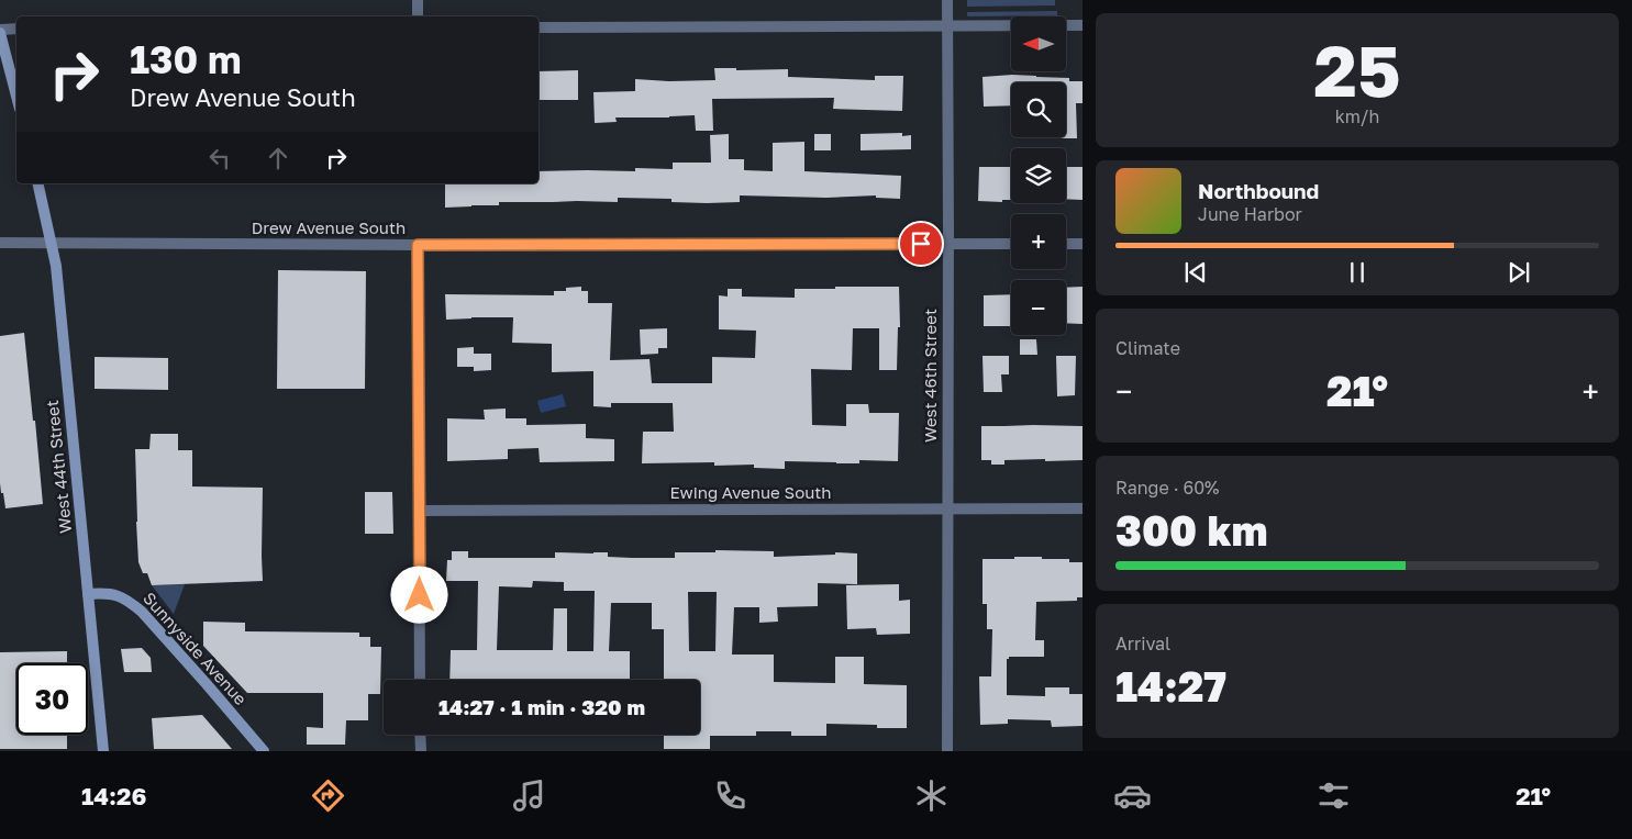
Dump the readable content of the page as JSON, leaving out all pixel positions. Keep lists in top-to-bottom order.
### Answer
{
  "streets": {
    "street": [
      "Drew Avenue South",
      "West 46th Street",
      "West 44th Street",
      "Ewing Avenue South",
      "Sunnyside Avenue"
    ]
  },
  "crossings": [
    ["Drew Avenue South", "West 46th Street"],
    ["Drew Avenue South", "West 44th Street"],
    ["West 46th Street", "Ewing Avenue South"],
    ["West 44th Street", "Sunnyside Avenue"]
  ],
  "north": "left",
  "page": {
    "tile": [
      ["25", "km/h"],
      "Climate",
      ["Range · 60%", "300 km"],
      ["Arrival", "14:27"]
    ],
    "map_buttons": ["+", "−"],
    "turn": ["130 m", "Drew Avenue South"],
    "song": ["Northbound", "June Harbor"],
    "heat": ["−", "21°", "+"],
    "limit": "30",
    "trip": "14:27 · 1 min · 320 m",
    "tabs": ["14:26", "21°"]
  }
}
